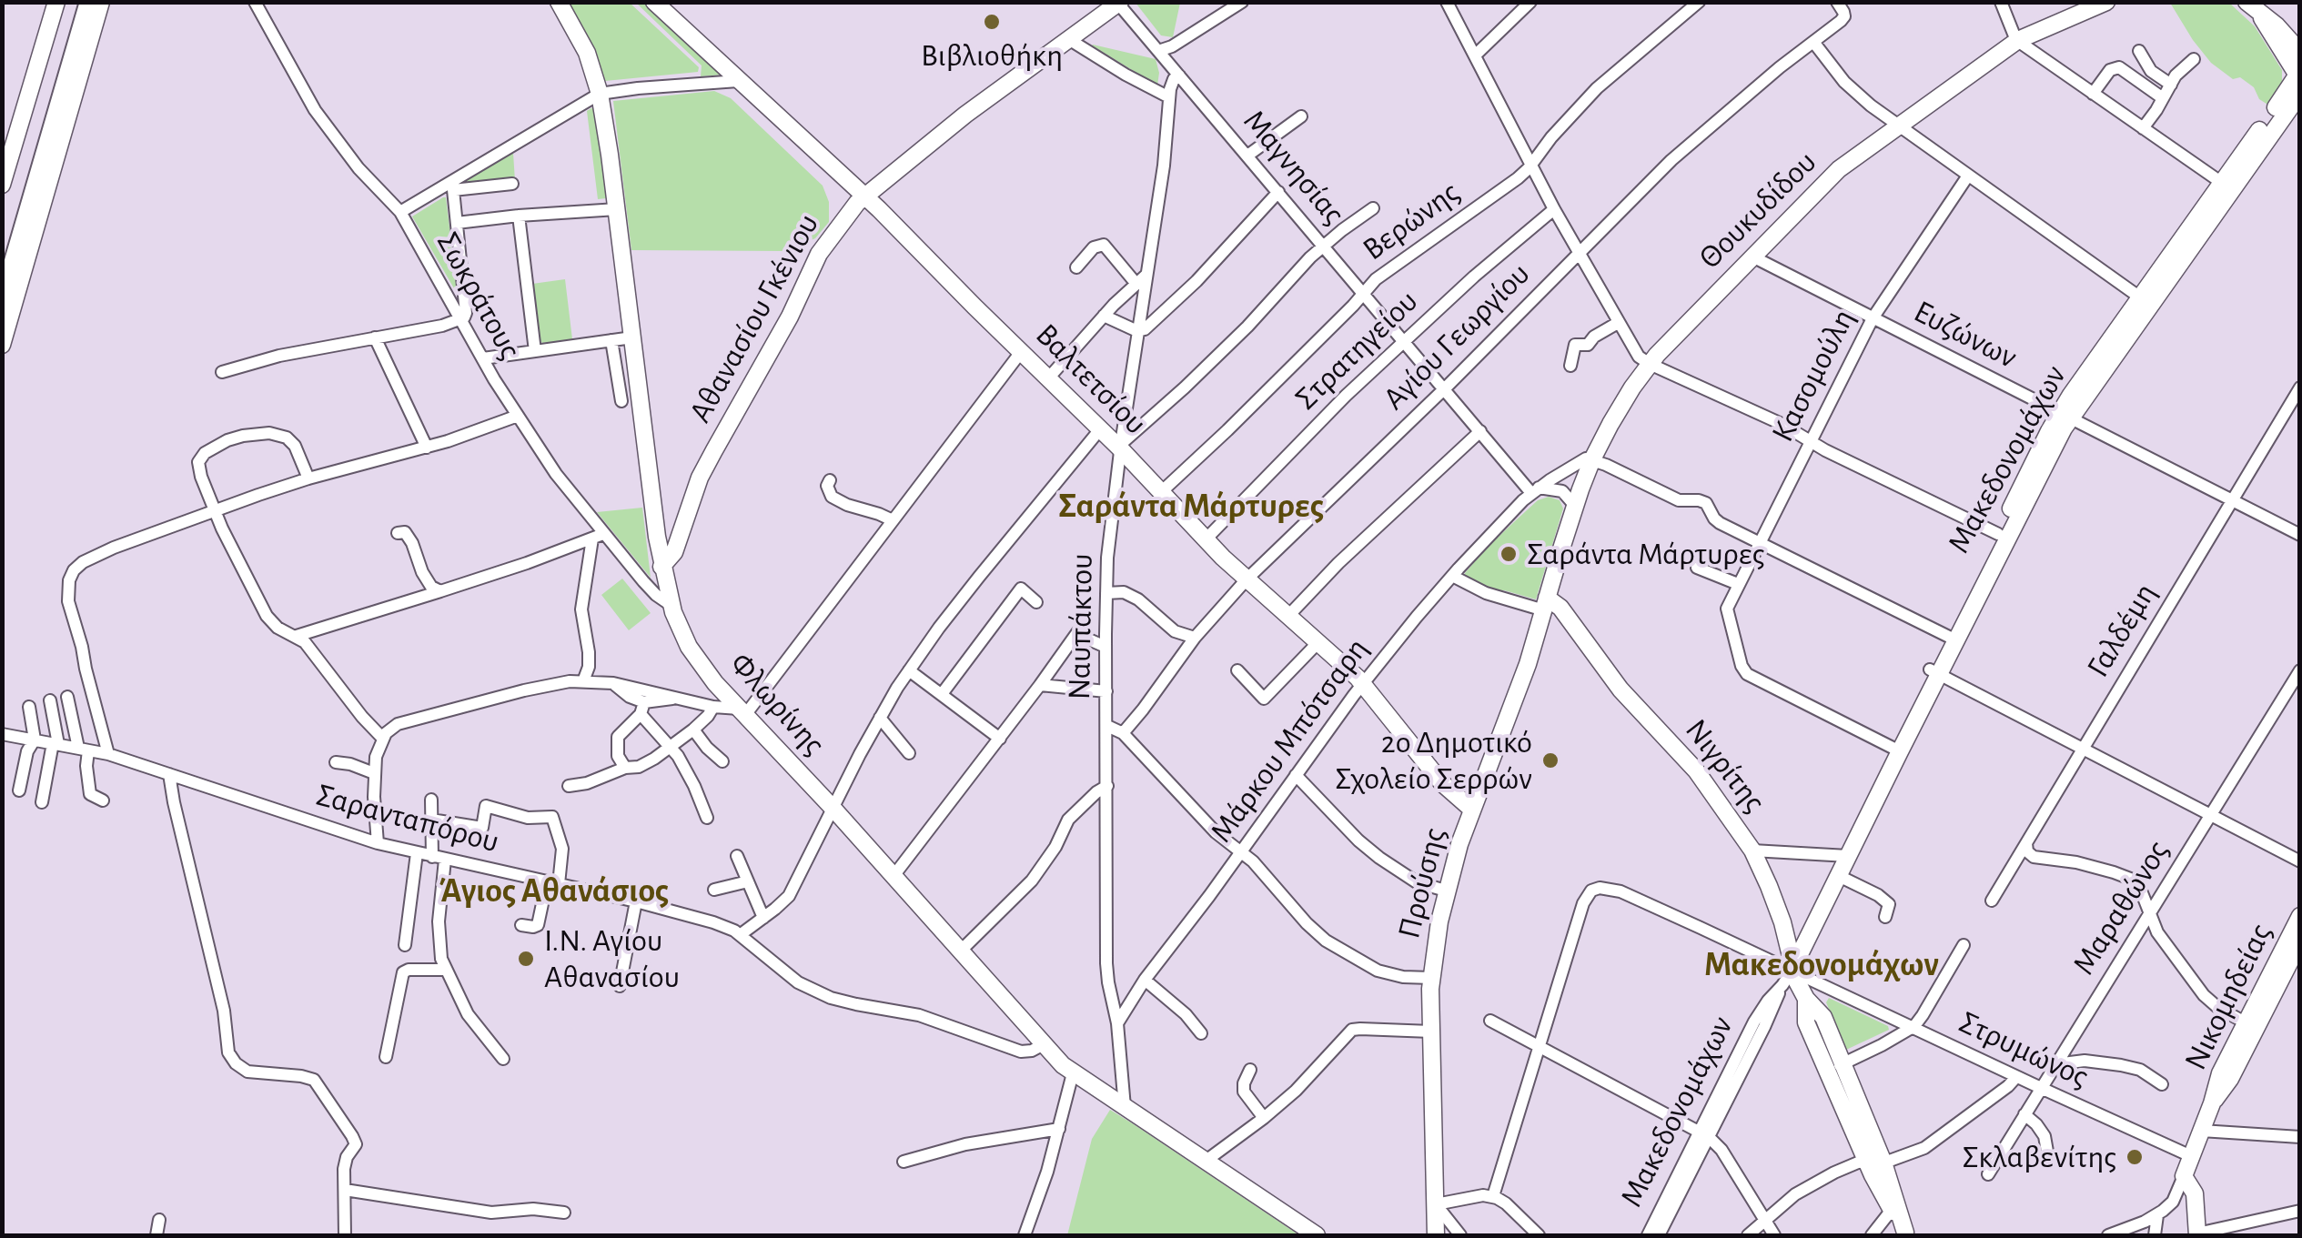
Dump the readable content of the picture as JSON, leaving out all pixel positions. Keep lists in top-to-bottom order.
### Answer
{
  "streets": {
    "street": [
      "Μαγνησίας",
      "Θουκυδίδου",
      "Βερώνης",
      "Σωκράτους",
      "Αθανασίου Γκένιου",
      "Ευζώνων",
      "Αγίου Γεωργίου",
      "Στρατηγείου",
      "Κασομούλη",
      "Βαλτετσίου",
      "Μακεδονομάχων",
      "Ναυπάκτου",
      "Γαλδέμη",
      "Φλωρίνης",
      "Μάρκου Μπότσαρη",
      "Νιγρίτης",
      "Σαρανταπόρου",
      "Προύσης",
      "Μαραθώνος",
      "Νικομηδείας",
      "Στρυμώνος"
    ]
  },
  "crossings": [
    ["Μαγνησίας", "Θουκυδίδου"],
    ["Μαγνησίας", "Βερώνης"],
    ["Μαγνησίας", "Αθανασίου Γκένιου"],
    ["Μαγνησίας", "Αγίου Γεωργίου"],
    ["Μαγνησίας", "Στρατηγείου"],
    ["Μαγνησίας", "Ναυπάκτου"],
    ["Μαγνησίας", "Μάρκου Μπότσαρη"],
    ["Θουκυδίδου", "Ευζώνων"],
    ["Θουκυδίδου", "Μάρκου Μπότσαρη"],
    ["Θουκυδίδου", "Προύσης"],
    ["Βερώνης", "Βαλτετσίου"],
    ["Σωκράτους", "Φλωρίνης"],
    ["Αθανασίου Γκένιου", "Βαλτετσίου"],
    ["Αθανασίου Γκένιου", "Φλωρίνης"],
    ["Ευζώνων", "Κασομούλη"],
    ["Ευζώνων", "Μακεδονομάχων"],
    ["Ευζώνων", "Γαλδέμη"],
    ["Αγίου Γεωργίου", "Βαλτετσίου"],
    ["Στρατηγείου", "Βαλτετσίου"],
    ["Κασομούλη", "Μακεδονομάχων"],
    ["Βαλτετσίου", "Ναυπάκτου"],
    ["Βαλτετσίου", "Μάρκου Μπότσαρη"],
    ["Βαλτετσίου", "Προύσης"],
    ["Μακεδονομάχων", "Νιγρίτης"],
    ["Μακεδονομάχων", "Στρυμώνος"],
    ["Ναυπάκτου", "Μάρκου Μπότσαρη"],
    ["Φλωρίνης", "Σαρανταπόρου"],
    ["Νιγρίτης", "Προύσης"],
    ["Νιγρίτης", "Στρυμώνος"],
    ["Μαραθώνος", "Στρυμώνος"],
    ["Νικομηδείας", "Στρυμώνος"]
  ],
  "districts": ["Σαράντα Μάρτυρες", "Άγιος Αθανάσιος", "Μακεδονομάχων"],
  "places": [
    "Βιβλιοθήκη",
    "Σαράντα Μάρτυρες",
    "2ο Δημοτικό Σχολείο Σερρών",
    "Ι.Ν. Αγίου Αθανασίου",
    "Σκλαβενίτης"
  ]
}
